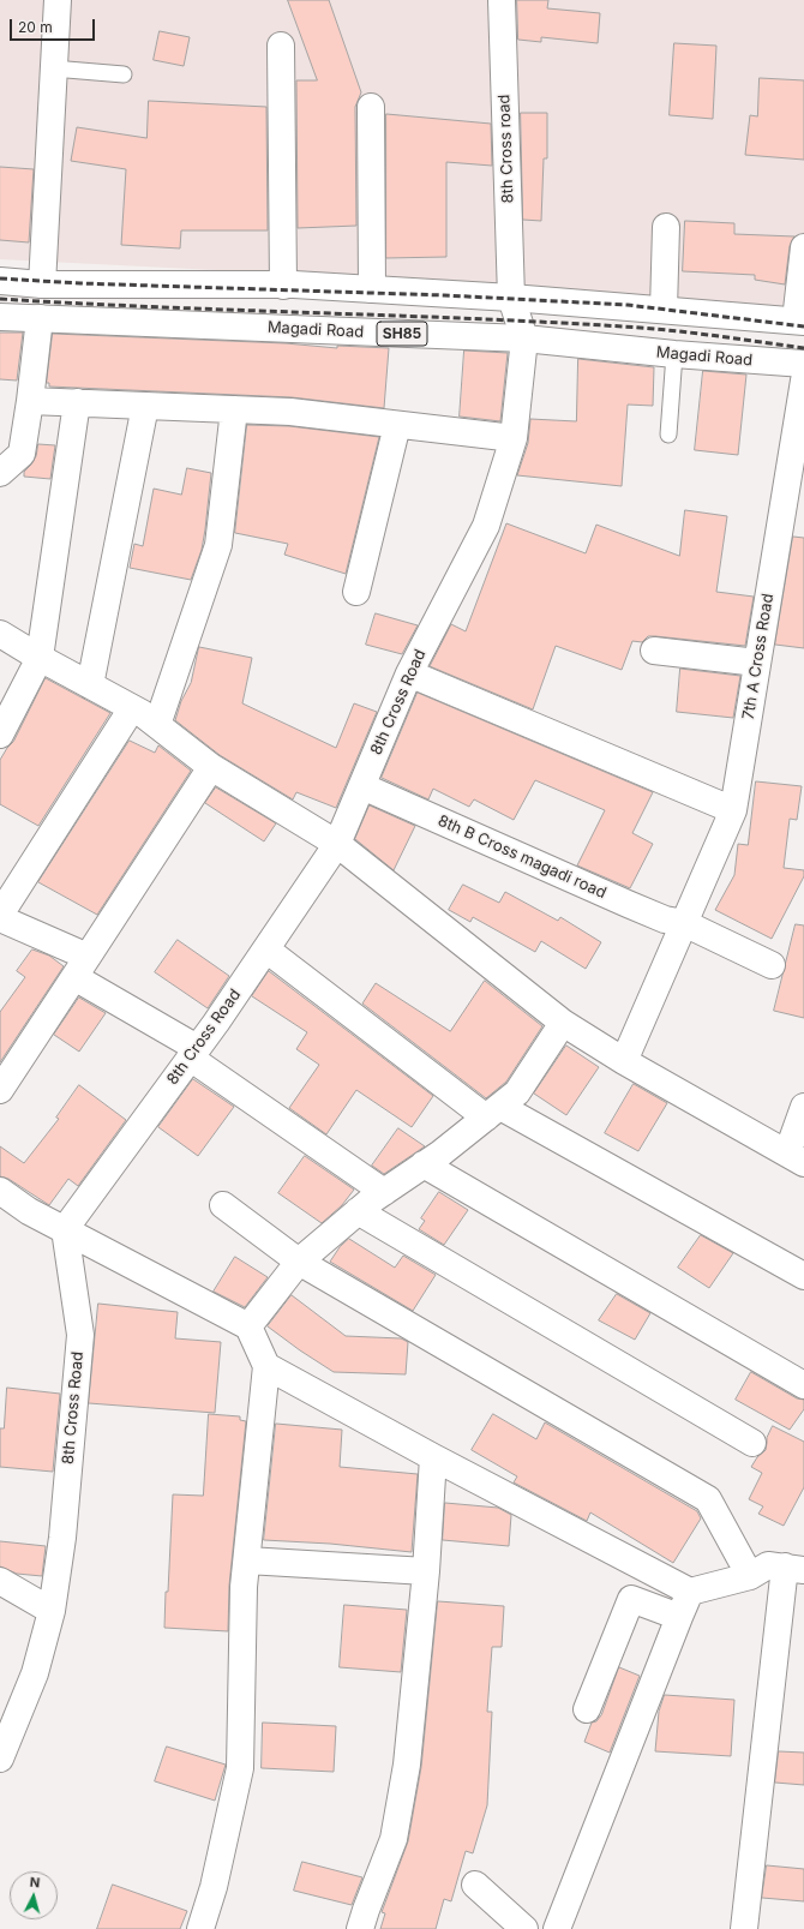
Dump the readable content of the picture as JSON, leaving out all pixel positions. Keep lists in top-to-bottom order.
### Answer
{
  "streets": {
    "street": [
      "8th Cross road",
      "Magadi Road",
      "SH85",
      "7th A Cross Road",
      "8th Cross Road",
      "8th B Cross magadi road"
    ]
  },
  "crossings": [
    ["8th Cross road", "Magadi Road"],
    ["8th Cross road", "8th Cross Road"],
    ["Magadi Road", "8th Cross Road"],
    ["7th A Cross Road", "8th B Cross magadi road"],
    ["8th Cross Road", "8th B Cross magadi road"]
  ],
  "scale_bar": "20 m",
  "north": "top"
}
